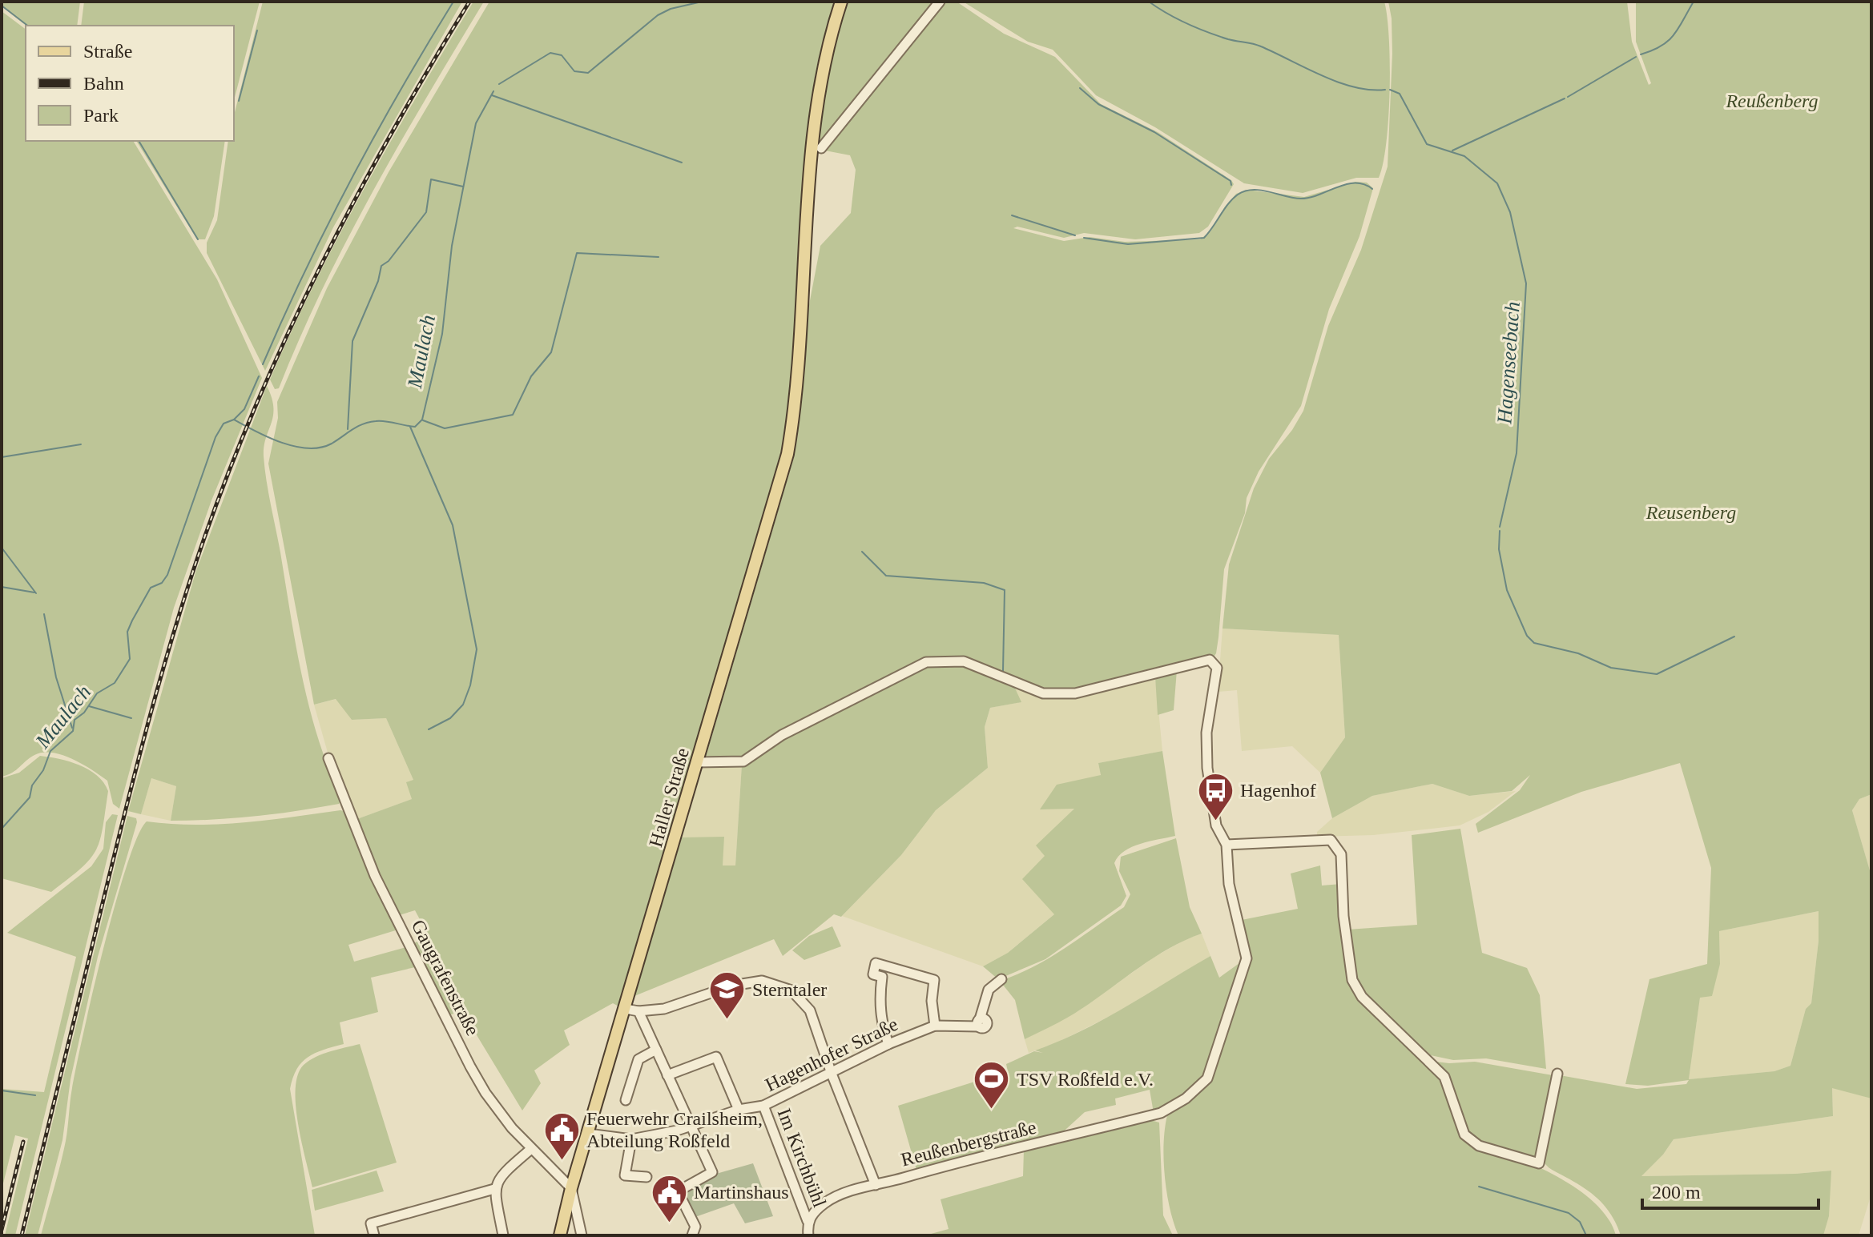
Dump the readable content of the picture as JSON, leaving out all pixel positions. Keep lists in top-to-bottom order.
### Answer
{
  "streets": {
    "main road": ["Haller Straße"],
    "street": [
      "Gaugrafenstraße",
      "Hagenhofer Straße",
      "Reußenbergstraße",
      "Im Kirchbühl"
    ]
  },
  "crossings": [
    ["Haller Straße", "Gaugrafenstraße"],
    ["Haller Straße", "Hagenhofer Straße"],
    ["Haller Straße", "Reußenbergstraße"],
    ["Hagenhofer Straße", "Im Kirchbühl"],
    ["Reußenbergstraße", "Im Kirchbühl"]
  ],
  "water": ["Maulach", "Hagenseebach"],
  "parks": ["Reußenberg", "Reusenberg"],
  "places": {
    "bus stop": ["Hagenhof"],
    "school or university": ["Sterntaler"],
    "sports": ["TSV Roßfeld e.V."],
    "public building": ["Feuerwehr Crailsheim, Abteilung Roßfeld", "Martinshaus"]
  },
  "legend": ["Straße", "Bahn", "Park"],
  "scale_bar": "200 m"
}
